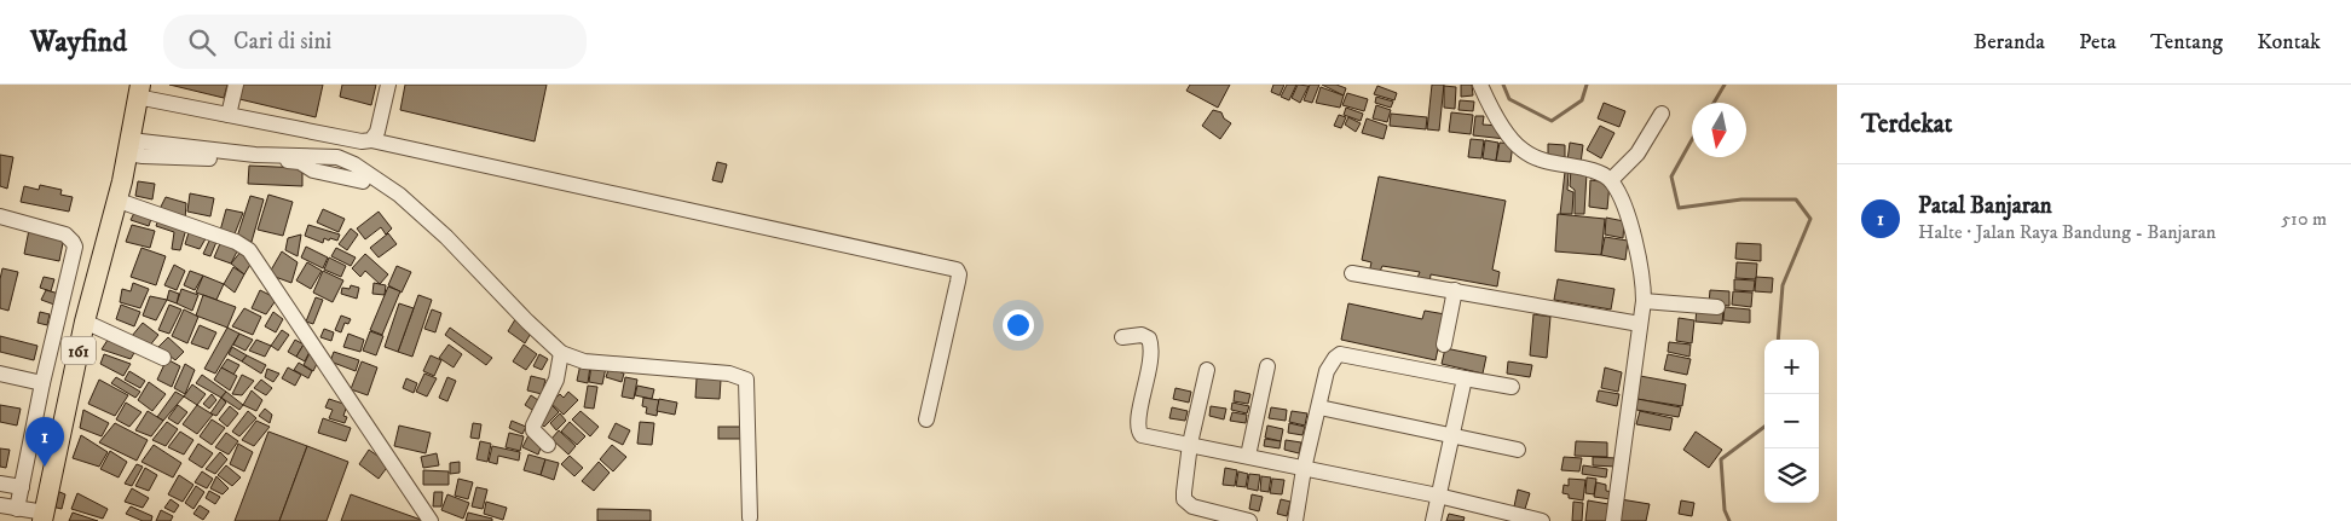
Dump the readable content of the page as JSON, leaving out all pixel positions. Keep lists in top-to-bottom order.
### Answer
{
  "streets": {
    "main road": ["161"]
  },
  "north": "bottom",
  "page": {
    "header": "Wayfind",
    "search": "Cari di sini",
    "nav": [
      "Beranda",
      "Peta",
      "Tentang",
      "Kontak"
    ],
    "heading": "Terdekat",
    "list": [
      {
        "mark": "1",
        "name": "Patal Banjaran",
        "note": "Halte · Jalan Raya Bandung - Banjaran",
        "value": "510 m"
      }
    ],
    "map_buttons": ["+", "−"],
    "pins": "1"
  }
}
